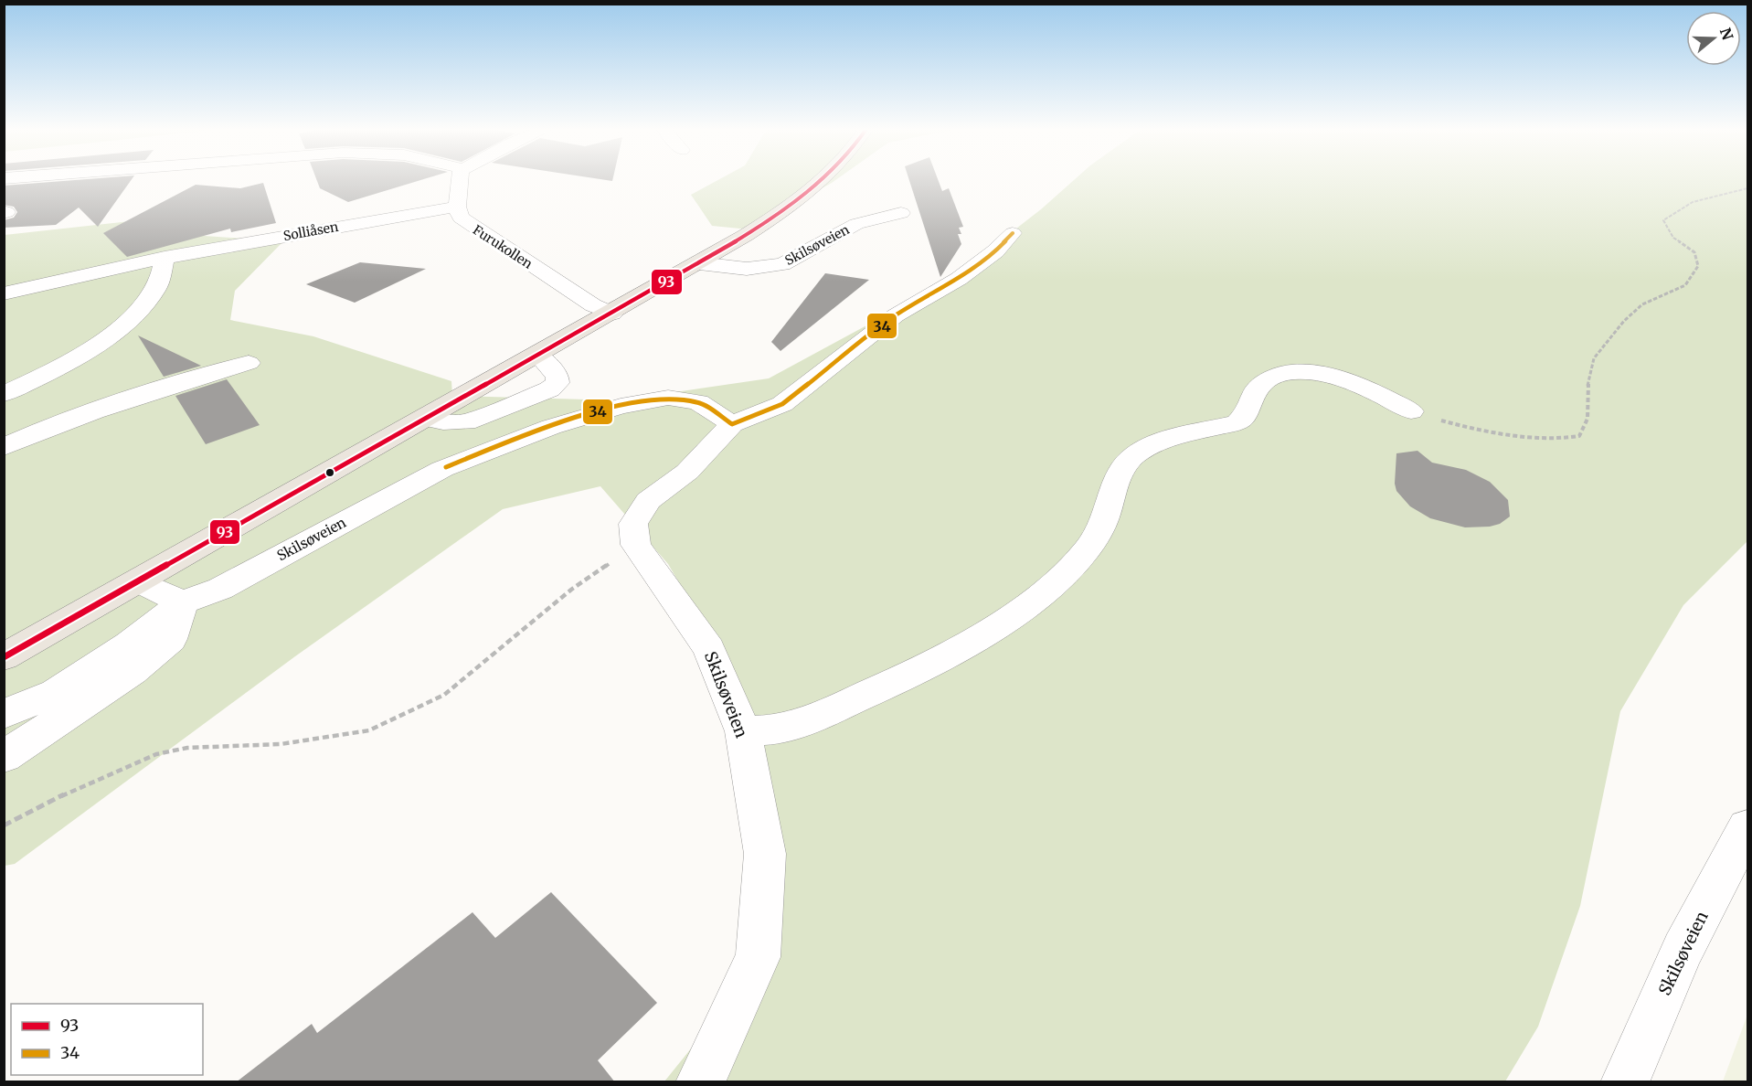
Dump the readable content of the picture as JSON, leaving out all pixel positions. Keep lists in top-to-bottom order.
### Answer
{
  "streets": {
    "street": ["Solliåsen", "Skilsøveien", "Furukollen"]
  },
  "crossings": [
    ["Solliåsen", "Furukollen"]
  ],
  "lines": ["transit line 93", "transit line 34"],
  "legend": ["93", "34"],
  "north": "right"
}
